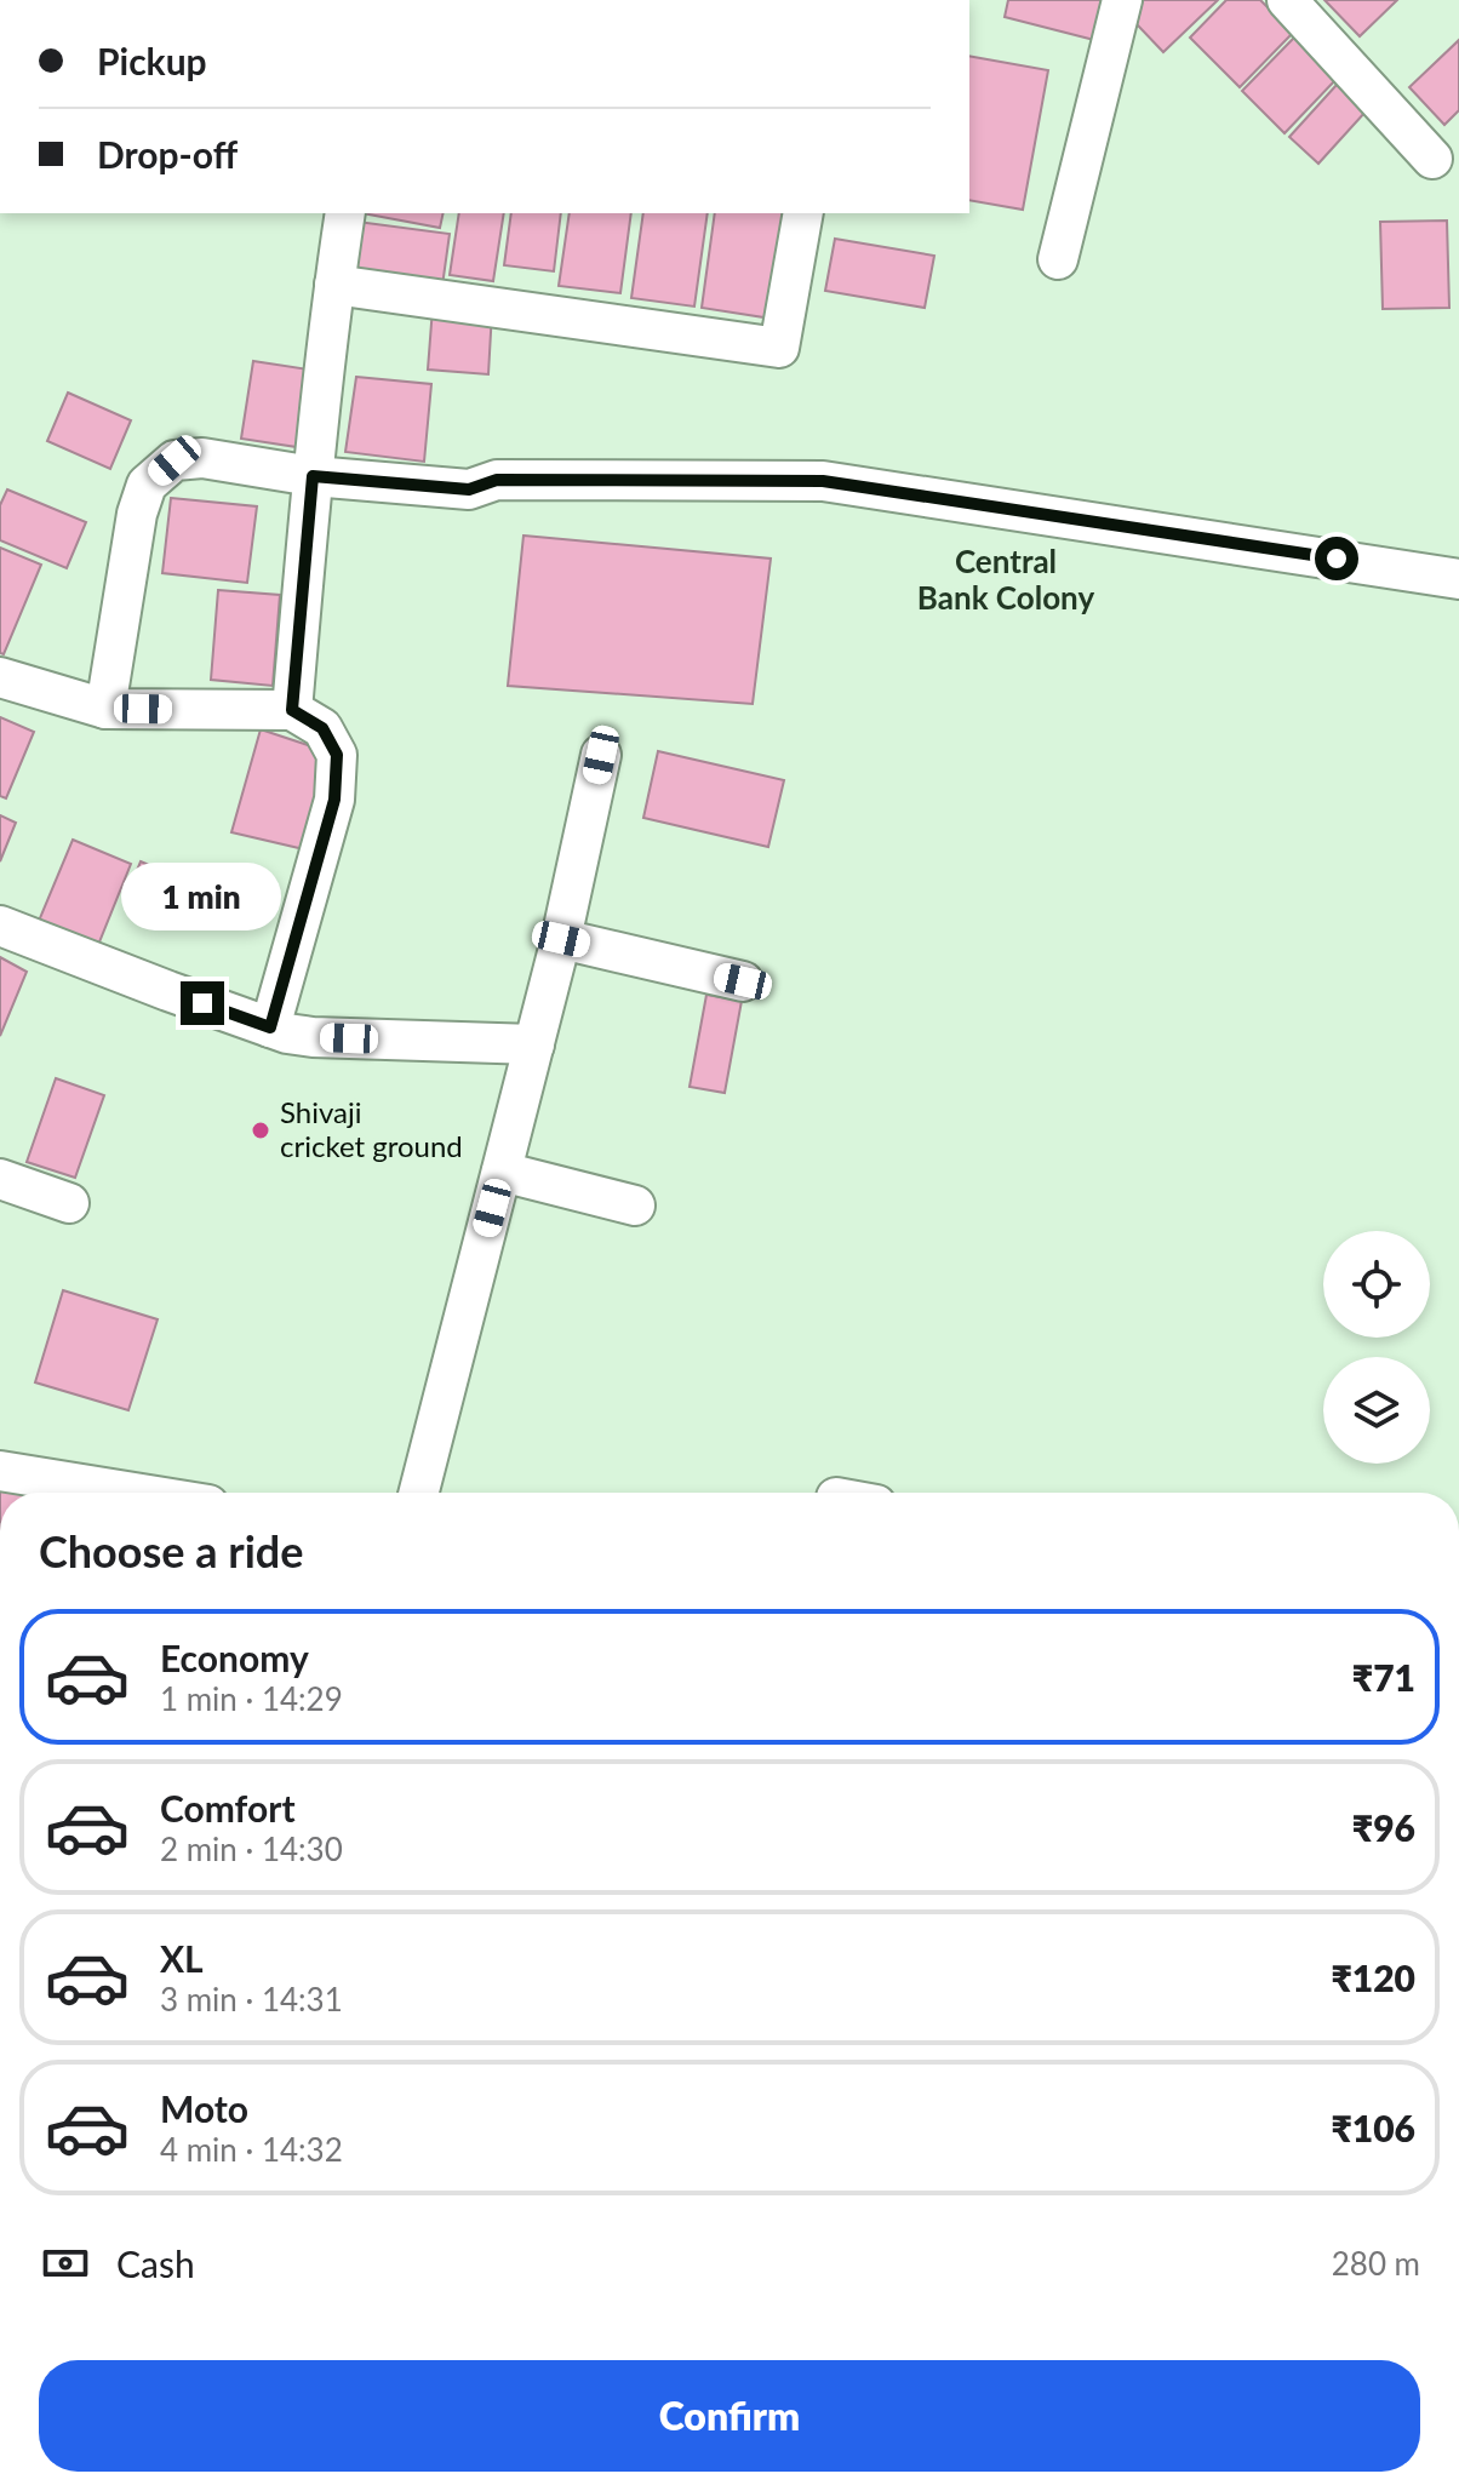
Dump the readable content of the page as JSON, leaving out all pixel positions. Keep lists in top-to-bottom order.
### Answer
{
  "districts": ["Central Bank Colony"],
  "places": ["Shivaji cricket ground"],
  "page": {
    "banner": ["Pickup", "Drop-off"],
    "bubble": "1 min",
    "heading": "Choose a ride",
    "list": [
      {
        "name": "Economy",
        "note": "1 min · 14:29",
        "value": "₹71"
      },
      {
        "name": "Comfort",
        "note": "2 min · 14:30",
        "value": "₹96"
      },
      {
        "name": "XL",
        "note": "3 min · 14:31",
        "value": "₹120"
      },
      {
        "name": "Moto",
        "note": "4 min · 14:32",
        "value": "₹106"
      }
    ],
    "pay": ["Cash", "280 m"],
    "buttons": "Confirm"
  }
}
